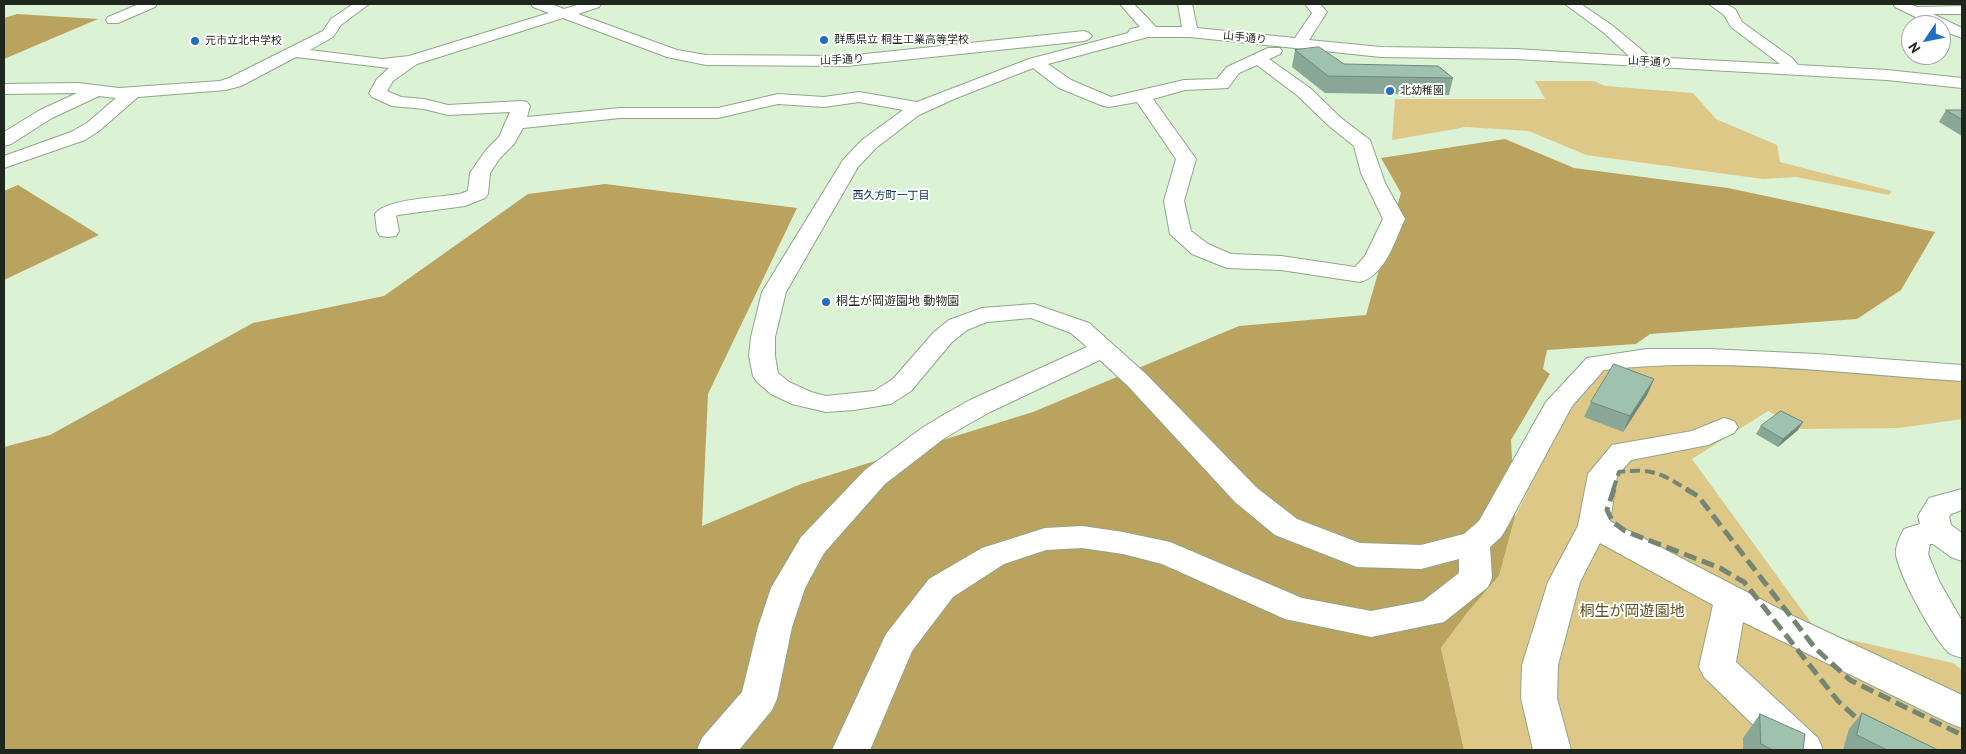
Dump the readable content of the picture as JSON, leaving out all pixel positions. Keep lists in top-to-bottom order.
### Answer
{
  "streets": {
    "street": ["山手通り"]
  },
  "districts": ["西久方町一丁目"],
  "parks": ["桐生が岡遊園地"],
  "places": [
    "群馬県立 桐生工業高等学校",
    "元市立北中学校",
    "北幼稚園",
    "桐生が岡遊園地 動物園"
  ],
  "north": "bottom left"
}
